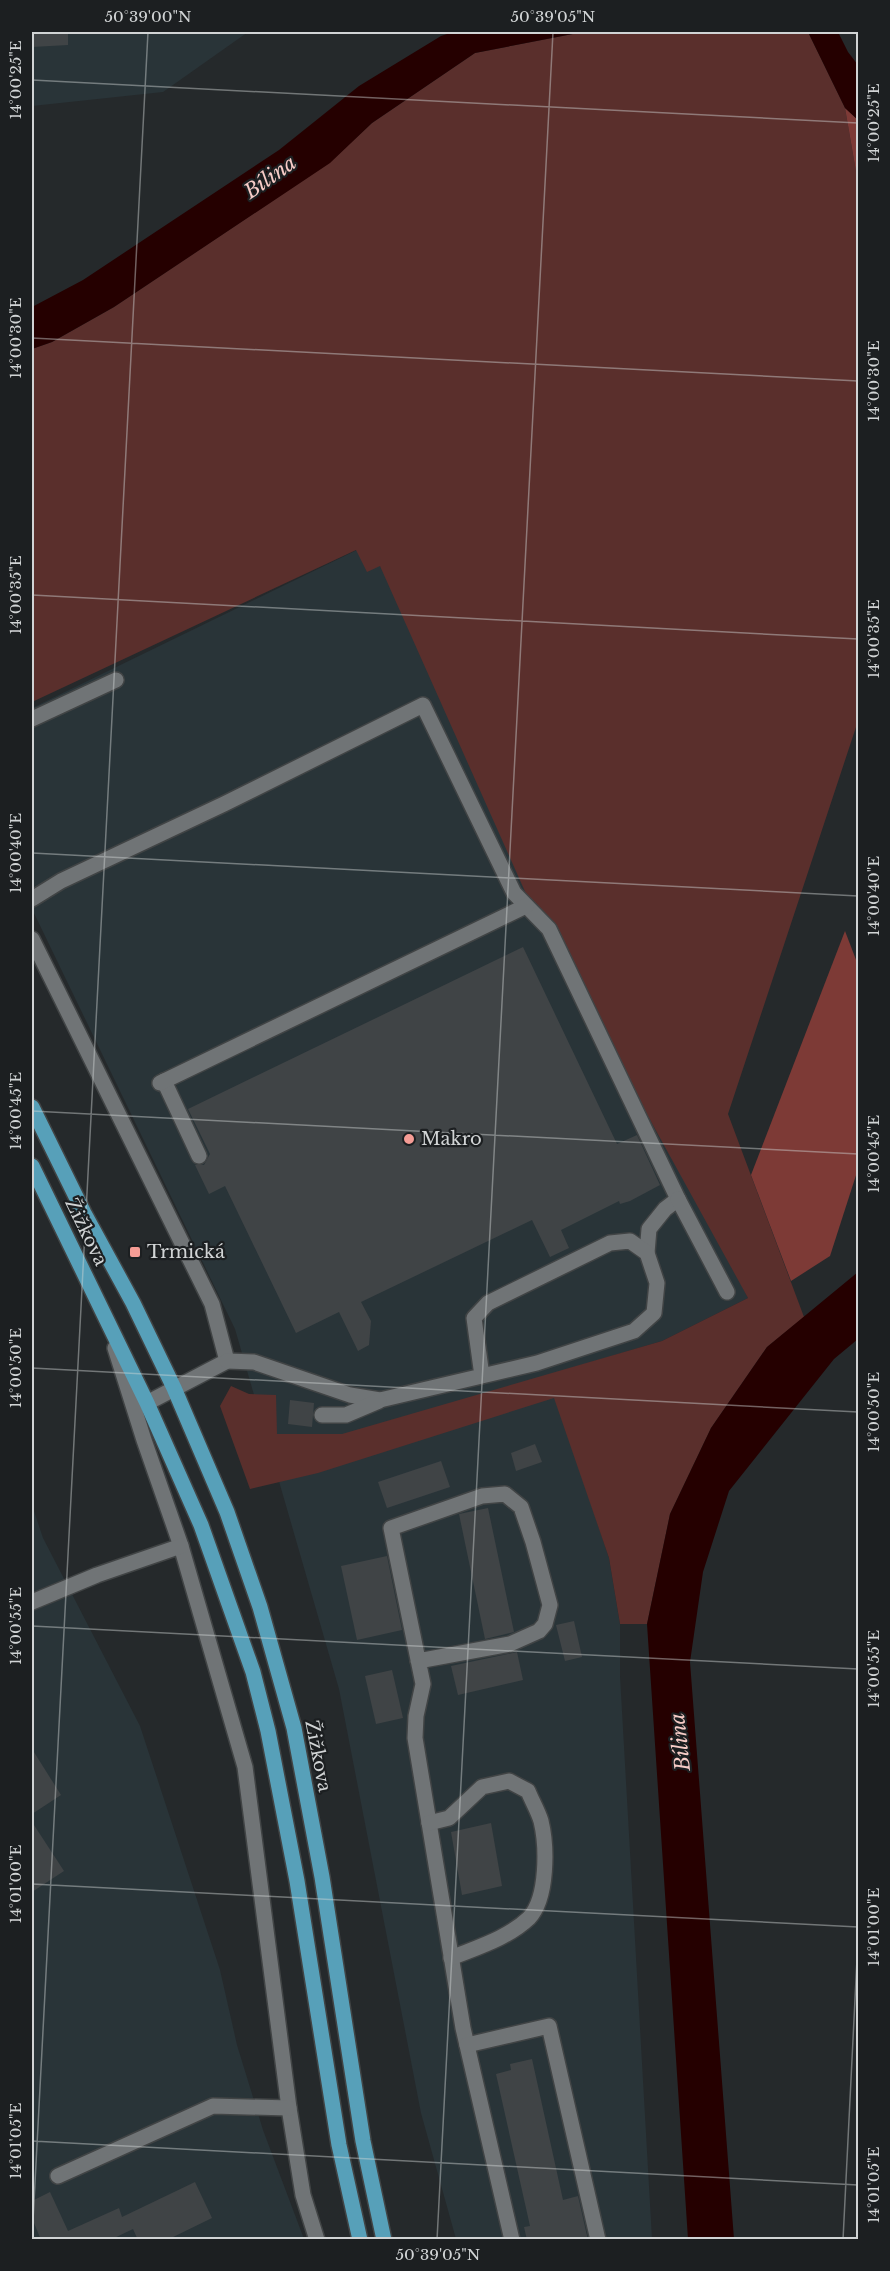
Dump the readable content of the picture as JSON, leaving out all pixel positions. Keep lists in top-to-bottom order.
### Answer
{
  "streets": {
    "main road": ["Žižkova"]
  },
  "water": ["Bílina"],
  "places": {
    "other": ["Makro"],
    "transit": ["Trmická"]
  },
  "coordinates": [
    "50°39'00\"N",
    "50°39'05\"N",
    "14°00'25\"E",
    "14°00'30\"E",
    "14°00'35\"E",
    "14°00'40\"E",
    "14°00'45\"E",
    "14°00'50\"E",
    "14°00'55\"E",
    "14°01'00\"E",
    "14°01'05\"E"
  ]
}
